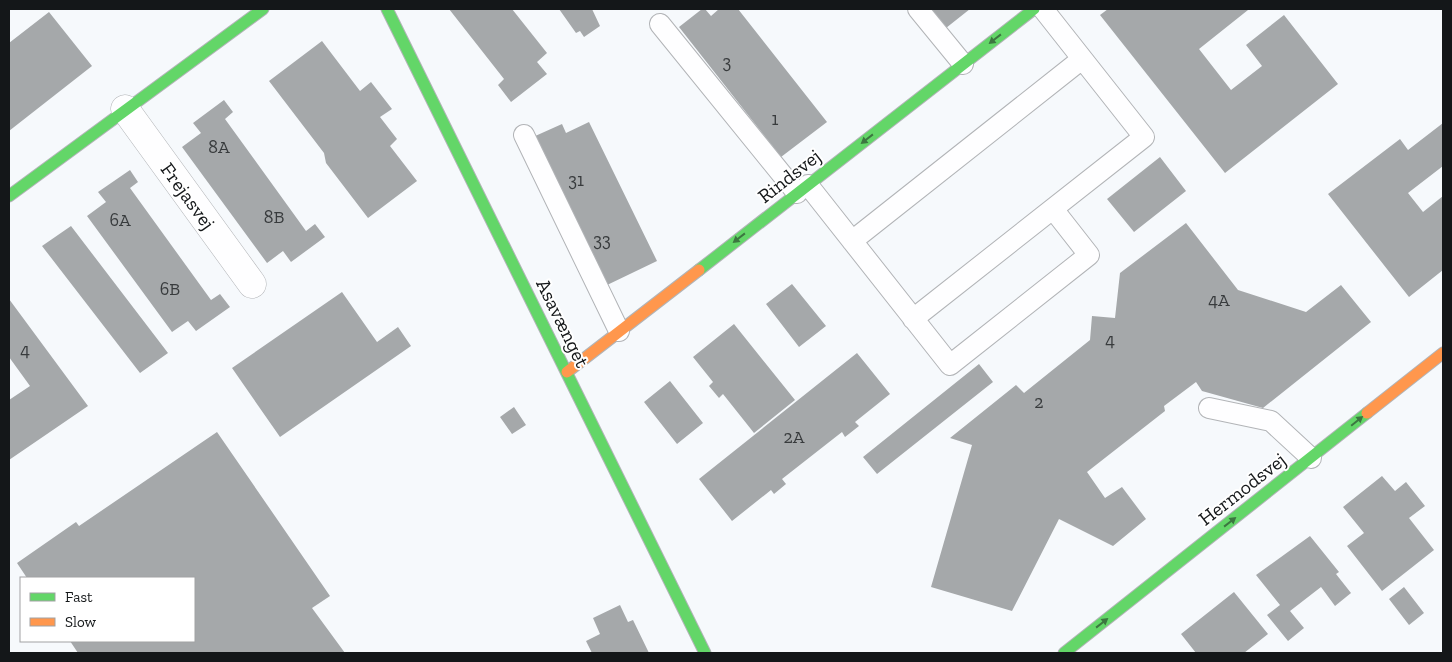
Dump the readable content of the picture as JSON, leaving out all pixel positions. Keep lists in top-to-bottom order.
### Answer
{
  "streets": {
    "street": [
      "Rindsvej",
      "Frejasvej",
      "Asavænget",
      "Hermodsvej"
    ]
  },
  "crossings": [
    ["Rindsvej", "Asavænget"]
  ],
  "one_way": ["Rindsvej", "Hermodsvej"],
  "house_numbers": [
    "3",
    "1",
    "8A",
    "31",
    "8B",
    "6A",
    "33",
    "6B",
    "4A",
    "4",
    "4",
    "2",
    "2A"
  ],
  "legend": ["Fast", "Slow"]
}
